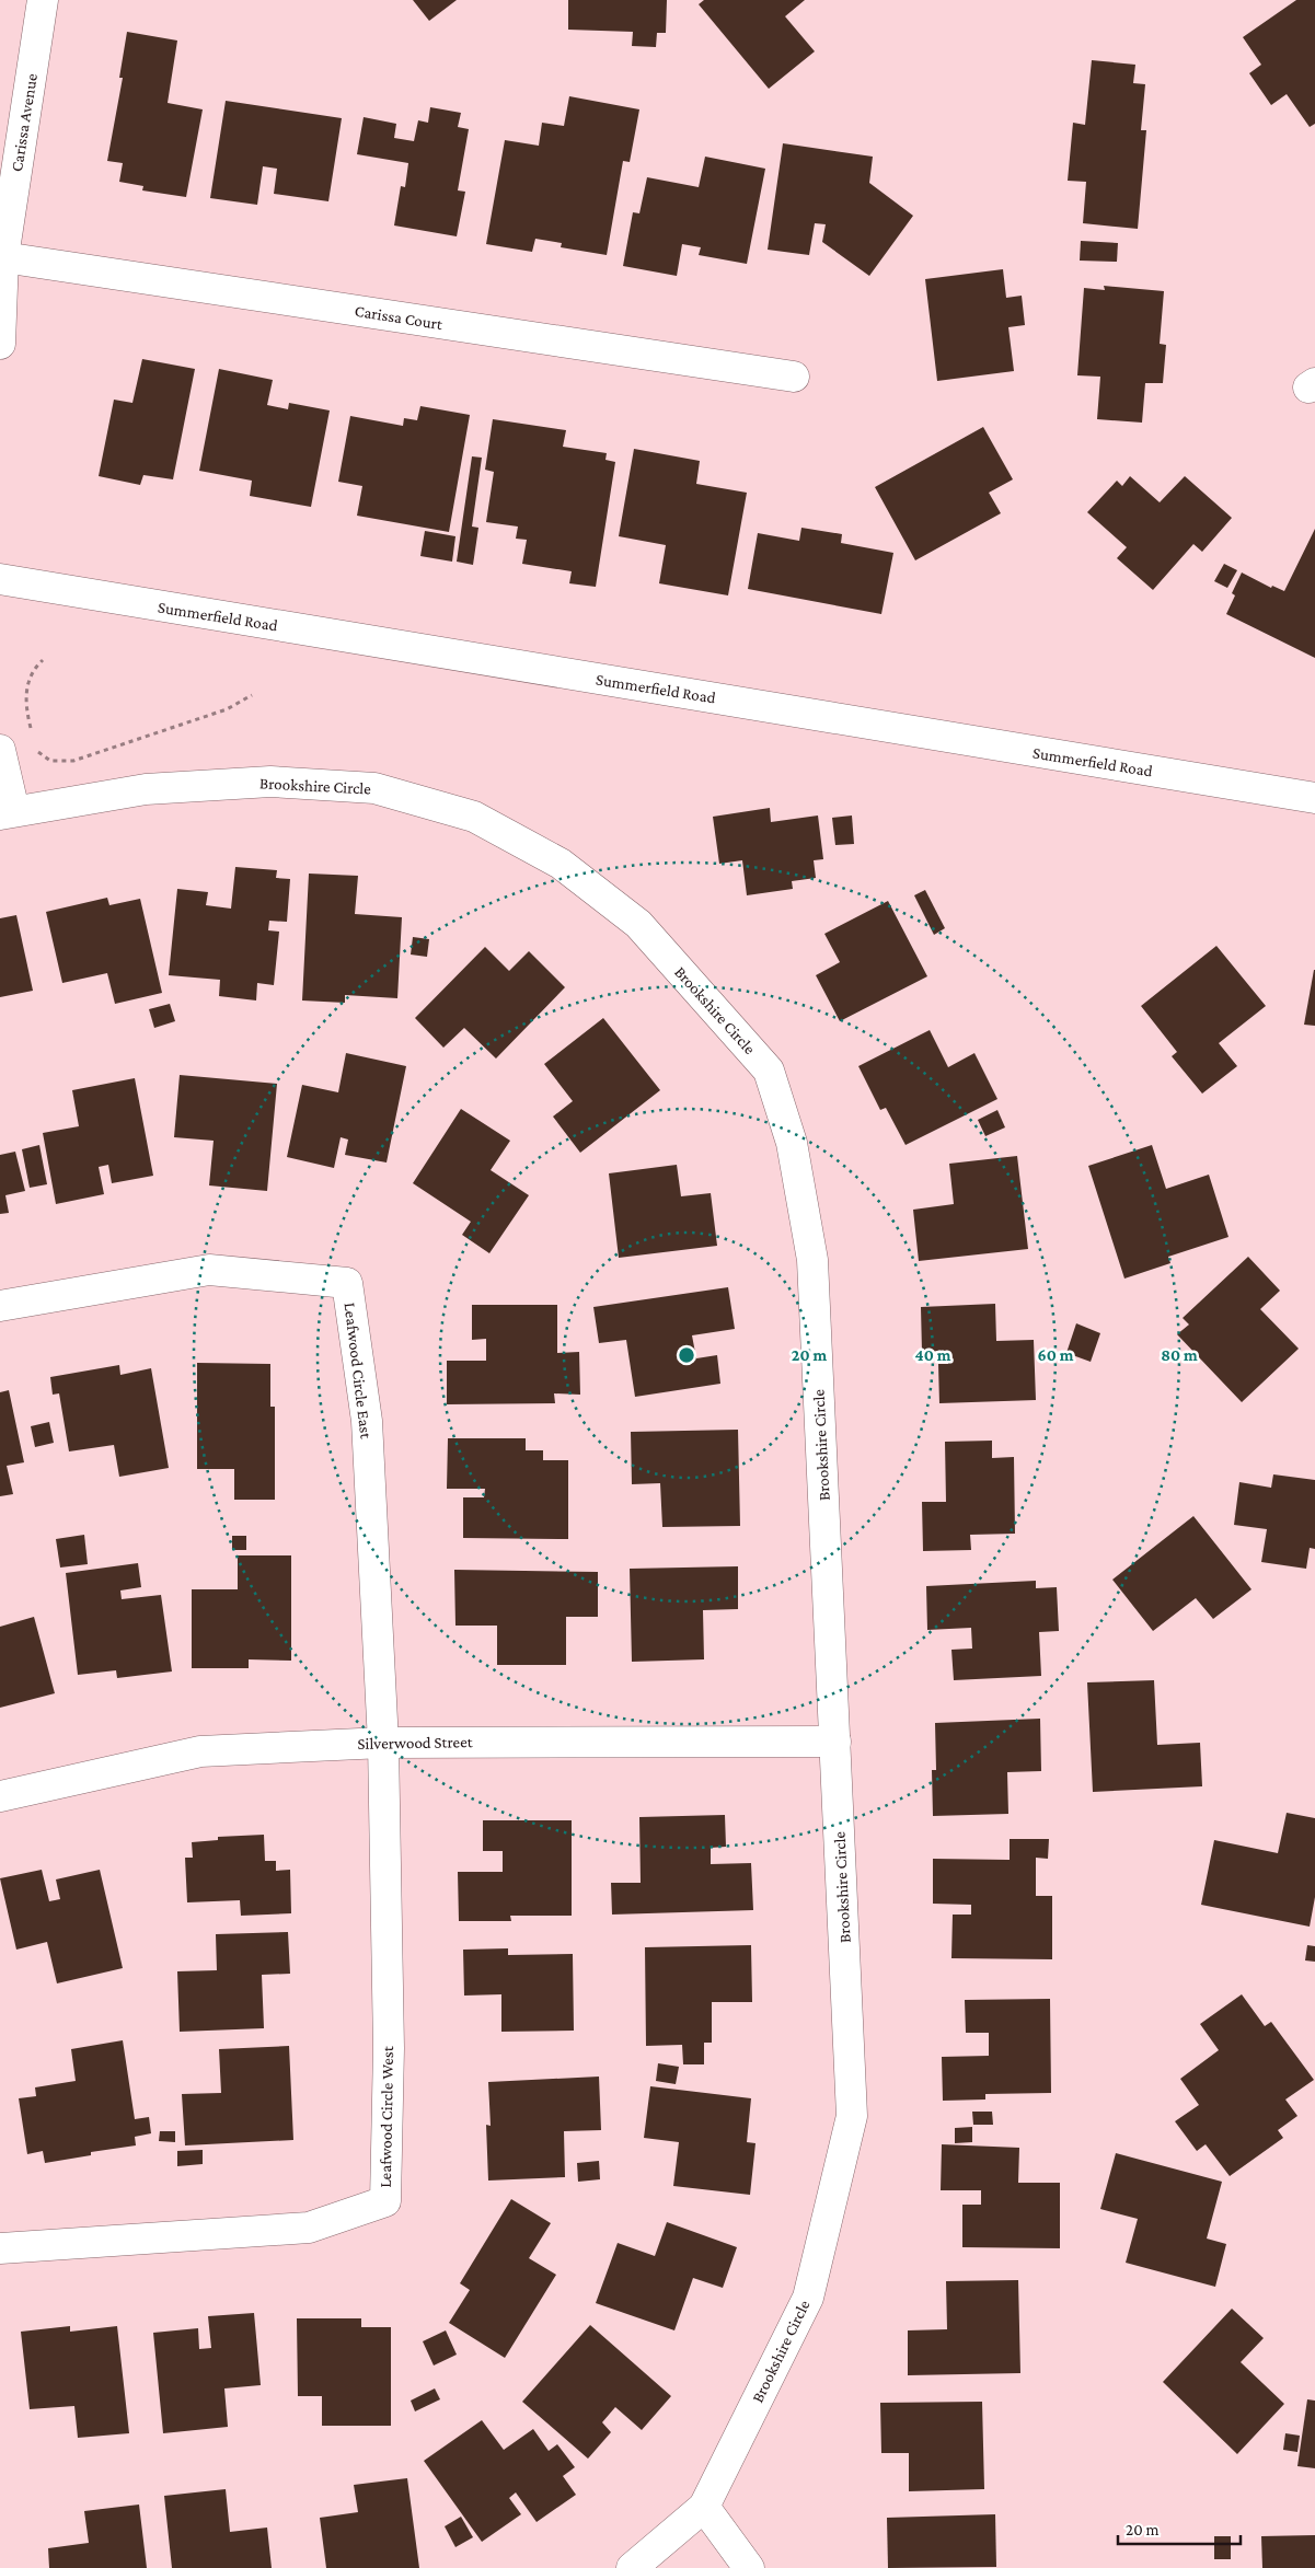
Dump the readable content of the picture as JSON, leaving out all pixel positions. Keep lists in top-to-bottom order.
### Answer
{
  "streets": {
    "street": [
      "Carissa Avenue",
      "Carissa Court",
      "Summerfield Road",
      "Brookshire Circle",
      "Leafwood Circle East",
      "Silverwood Street",
      "Leafwood Circle West"
    ]
  },
  "crossings": [
    ["Carissa Avenue", "Carissa Court"],
    ["Brookshire Circle", "Silverwood Street"],
    ["Leafwood Circle East", "Silverwood Street"],
    ["Leafwood Circle East", "Leafwood Circle West"],
    ["Silverwood Street", "Leafwood Circle West"]
  ],
  "scale_bar": "20 m",
  "rings": [
    "20 m",
    "40 m",
    "60 m",
    "80 m"
  ]
}
